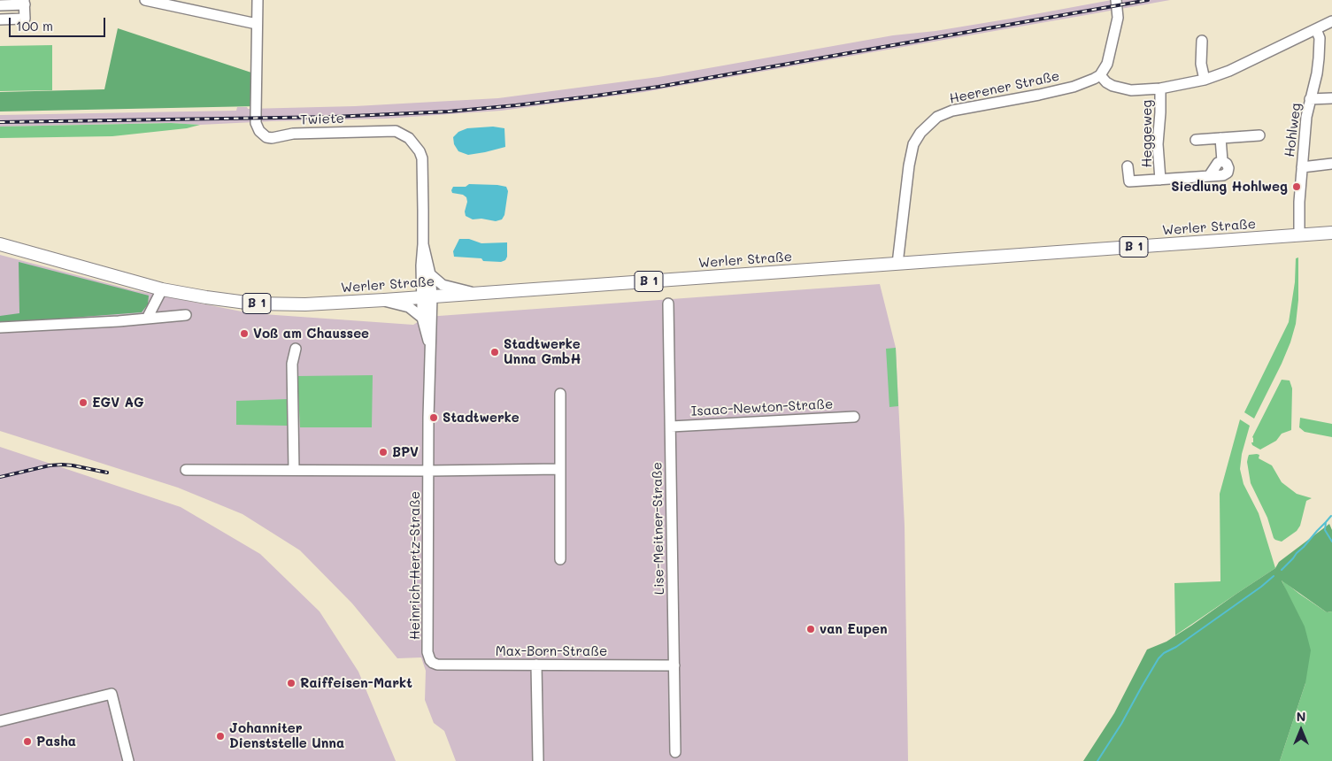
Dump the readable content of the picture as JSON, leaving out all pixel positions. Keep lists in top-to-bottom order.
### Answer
{
  "streets": {
    "main road": ["Werler Straße", "B 1"],
    "street": [
      "Heerener Straße",
      "Twiete",
      "Hohlweg",
      "Heggeweg",
      "Isaac-Newton-Straße",
      "Lise-Meitner-Straße",
      "Heinrich-Hertz-Straße",
      "Max-Born-Straße"
    ]
  },
  "crossings": [
    ["Heerener Straße", "Werler Straße"],
    ["Twiete", "Werler Straße"],
    ["Twiete", "Heinrich-Hertz-Straße"],
    ["Hohlweg", "Werler Straße"],
    ["Werler Straße", "Heinrich-Hertz-Straße"],
    ["Isaac-Newton-Straße", "Lise-Meitner-Straße"],
    ["Lise-Meitner-Straße", "Max-Born-Straße"],
    ["Heinrich-Hertz-Straße", "Max-Born-Straße"]
  ],
  "places": [
    "Siedlung Hohlweg",
    "Voß am Chaussee",
    "Stadtwerke Unna GmbH",
    "EGV AG",
    "Stadtwerke",
    "BPV",
    "van Eupen",
    "Raiffeisen-Markt",
    "Johanniter Dienststelle Unna",
    "Pasha"
  ],
  "scale_bar": "100 m",
  "north": "top"
}
